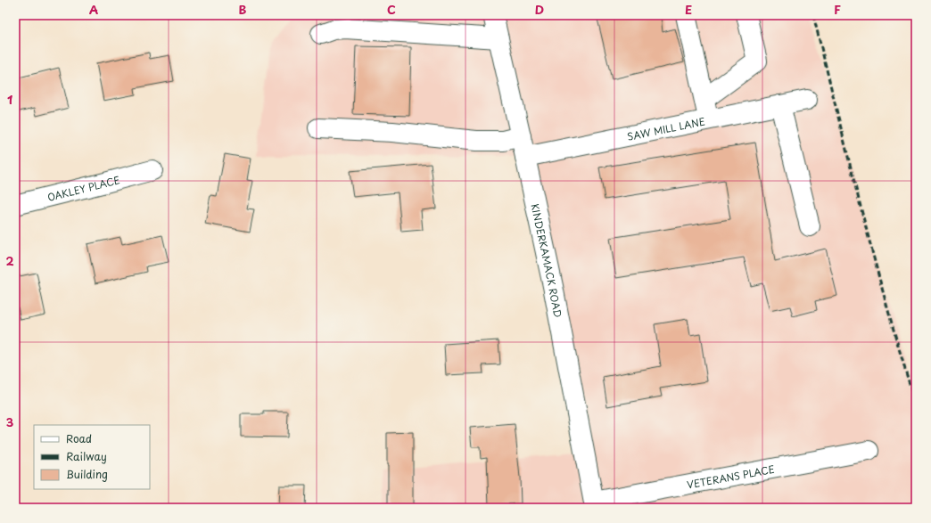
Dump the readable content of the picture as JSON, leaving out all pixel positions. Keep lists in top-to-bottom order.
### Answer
{
  "streets": {
    "main road": [
      "SAW MILL LANE",
      "OAKLEY PLACE",
      "KINDERKAMACK ROAD",
      "VETERANS PLACE"
    ]
  },
  "crossings": [
    ["SAW MILL LANE", "KINDERKAMACK ROAD"],
    ["KINDERKAMACK ROAD", "VETERANS PLACE"]
  ],
  "legend": ["Road", "Railway", "Building"],
  "grid": {
    "columns": [
      "A",
      "B",
      "C",
      "D",
      "E",
      "F"
    ],
    "rows": ["1", "2", "3"]
  }
}
